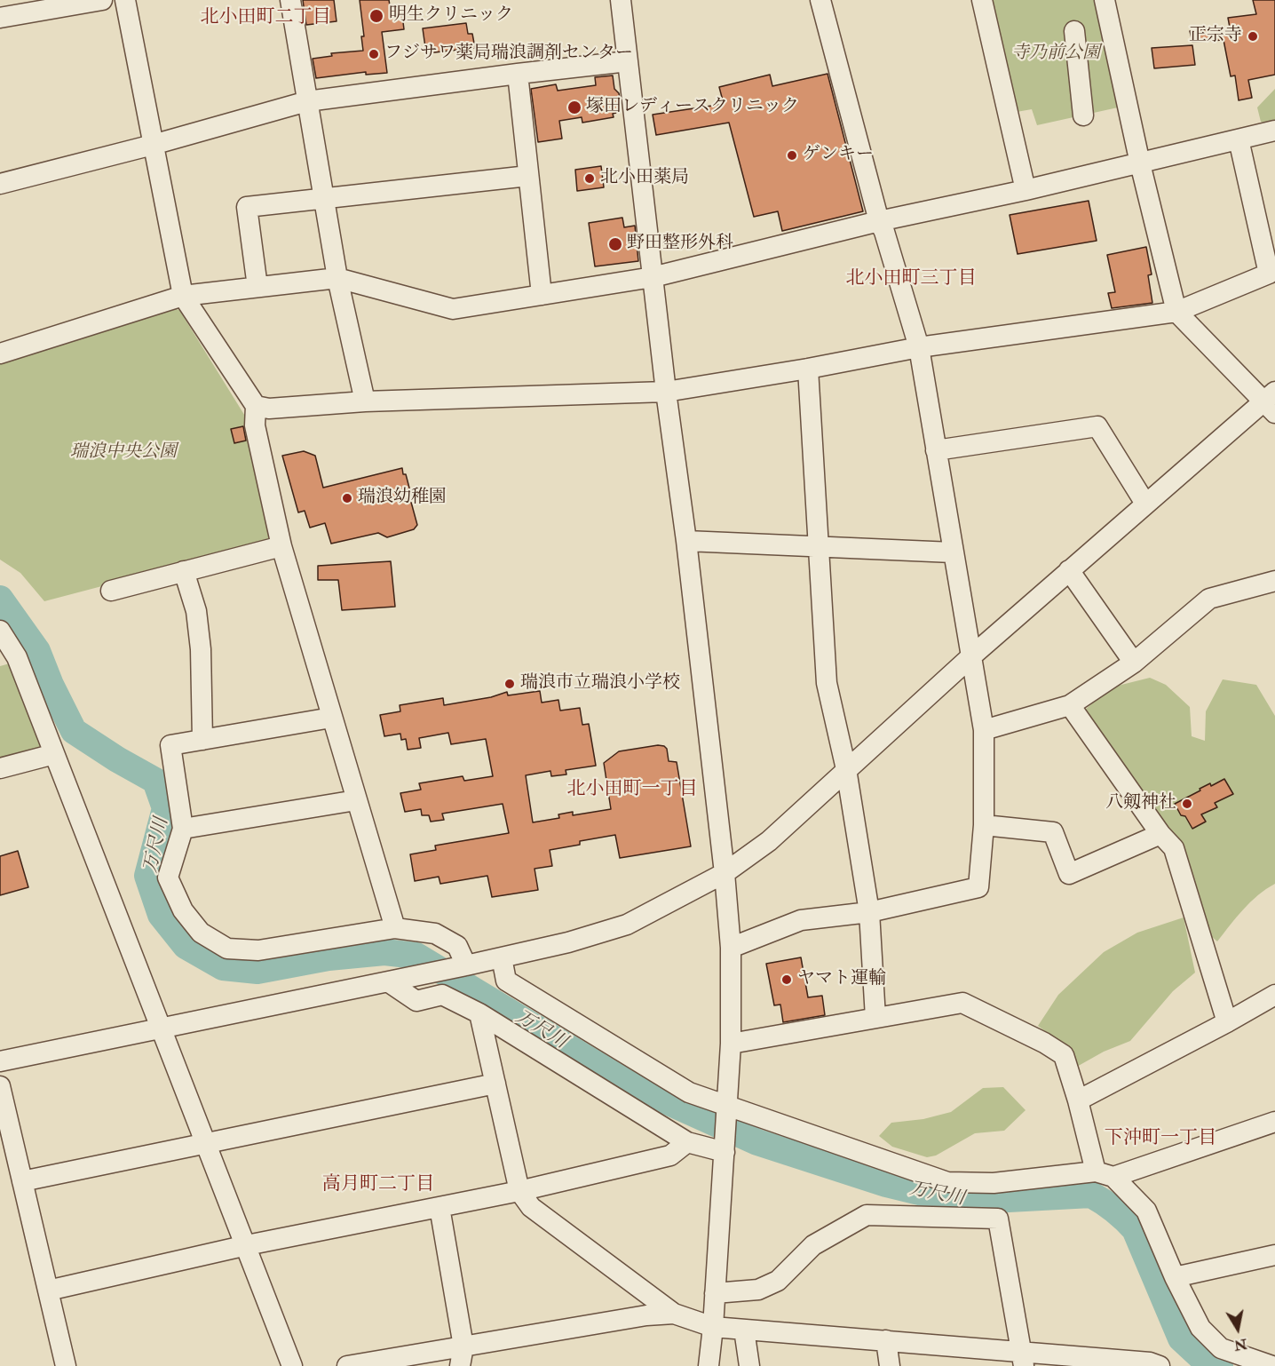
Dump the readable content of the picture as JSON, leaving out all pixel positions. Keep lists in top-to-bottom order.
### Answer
{
  "districts": [
    "北小田町二丁目",
    "北小田町三丁目",
    "北小田町一丁目",
    "下沖町一丁目",
    "高月町二丁目"
  ],
  "water": ["万尺川"],
  "parks": ["寺乃前公園", "瑞浪中央公園"],
  "places": [
    "明生クリニック",
    "正宗寺",
    "フジサワ薬局瑞浪調剤センター",
    "塚田レディースクリニック",
    "ゲンキー",
    "北小田薬局",
    "野田整形外科",
    "瑞浪幼稚園",
    "瑞浪市立瑞浪小学校",
    "八剱神社",
    "ヤマト運輸"
  ],
  "north": "bottom"
}
